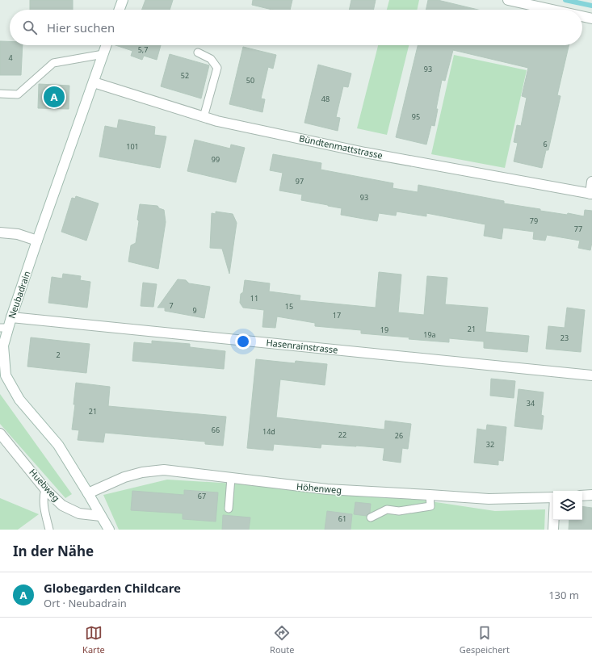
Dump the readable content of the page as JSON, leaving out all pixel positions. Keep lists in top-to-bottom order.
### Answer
{
  "streets": {
    "street": [
      "Bündtenmattstrasse",
      "Neubadrain",
      "Hasenrainstrasse",
      "Huebweg",
      "Höhenweg"
    ]
  },
  "crossings": [
    ["Bündtenmattstrasse", "Neubadrain"],
    ["Neubadrain", "Hasenrainstrasse"],
    ["Neubadrain", "Huebweg"],
    ["Neubadrain", "Höhenweg"]
  ],
  "house_numbers": [
    "5,7",
    "4",
    "93",
    "52",
    "50",
    "48",
    "95",
    "6",
    "101",
    "99",
    "97",
    "93",
    "79",
    "77",
    "11",
    "7",
    "15",
    "9",
    "17",
    "21",
    "19",
    "19a",
    "23",
    "2",
    "34",
    "21",
    "66",
    "14d",
    "22",
    "26",
    "32",
    "67",
    "61"
  ],
  "page": {
    "search": "Hier suchen",
    "pins": "A",
    "heading": "In der Nähe",
    "list": [
      {
        "mark": "A",
        "name": "Globegarden Childcare",
        "note": "Ort · Neubadrain",
        "value": "130 m"
      }
    ],
    "nav": ["Karte", "Route", "Gespeichert"]
  }
}
